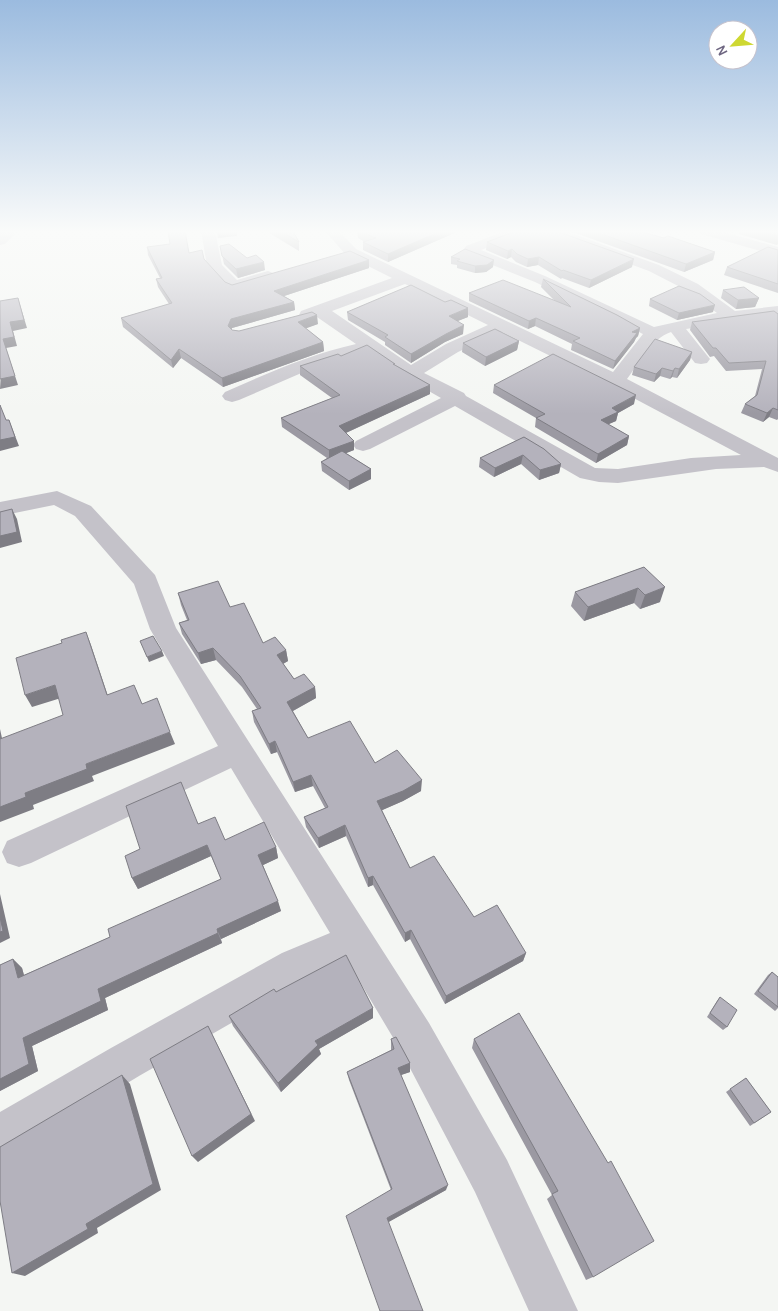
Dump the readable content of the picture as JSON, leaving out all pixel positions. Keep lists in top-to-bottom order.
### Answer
{
  "north": "bottom left"
}
